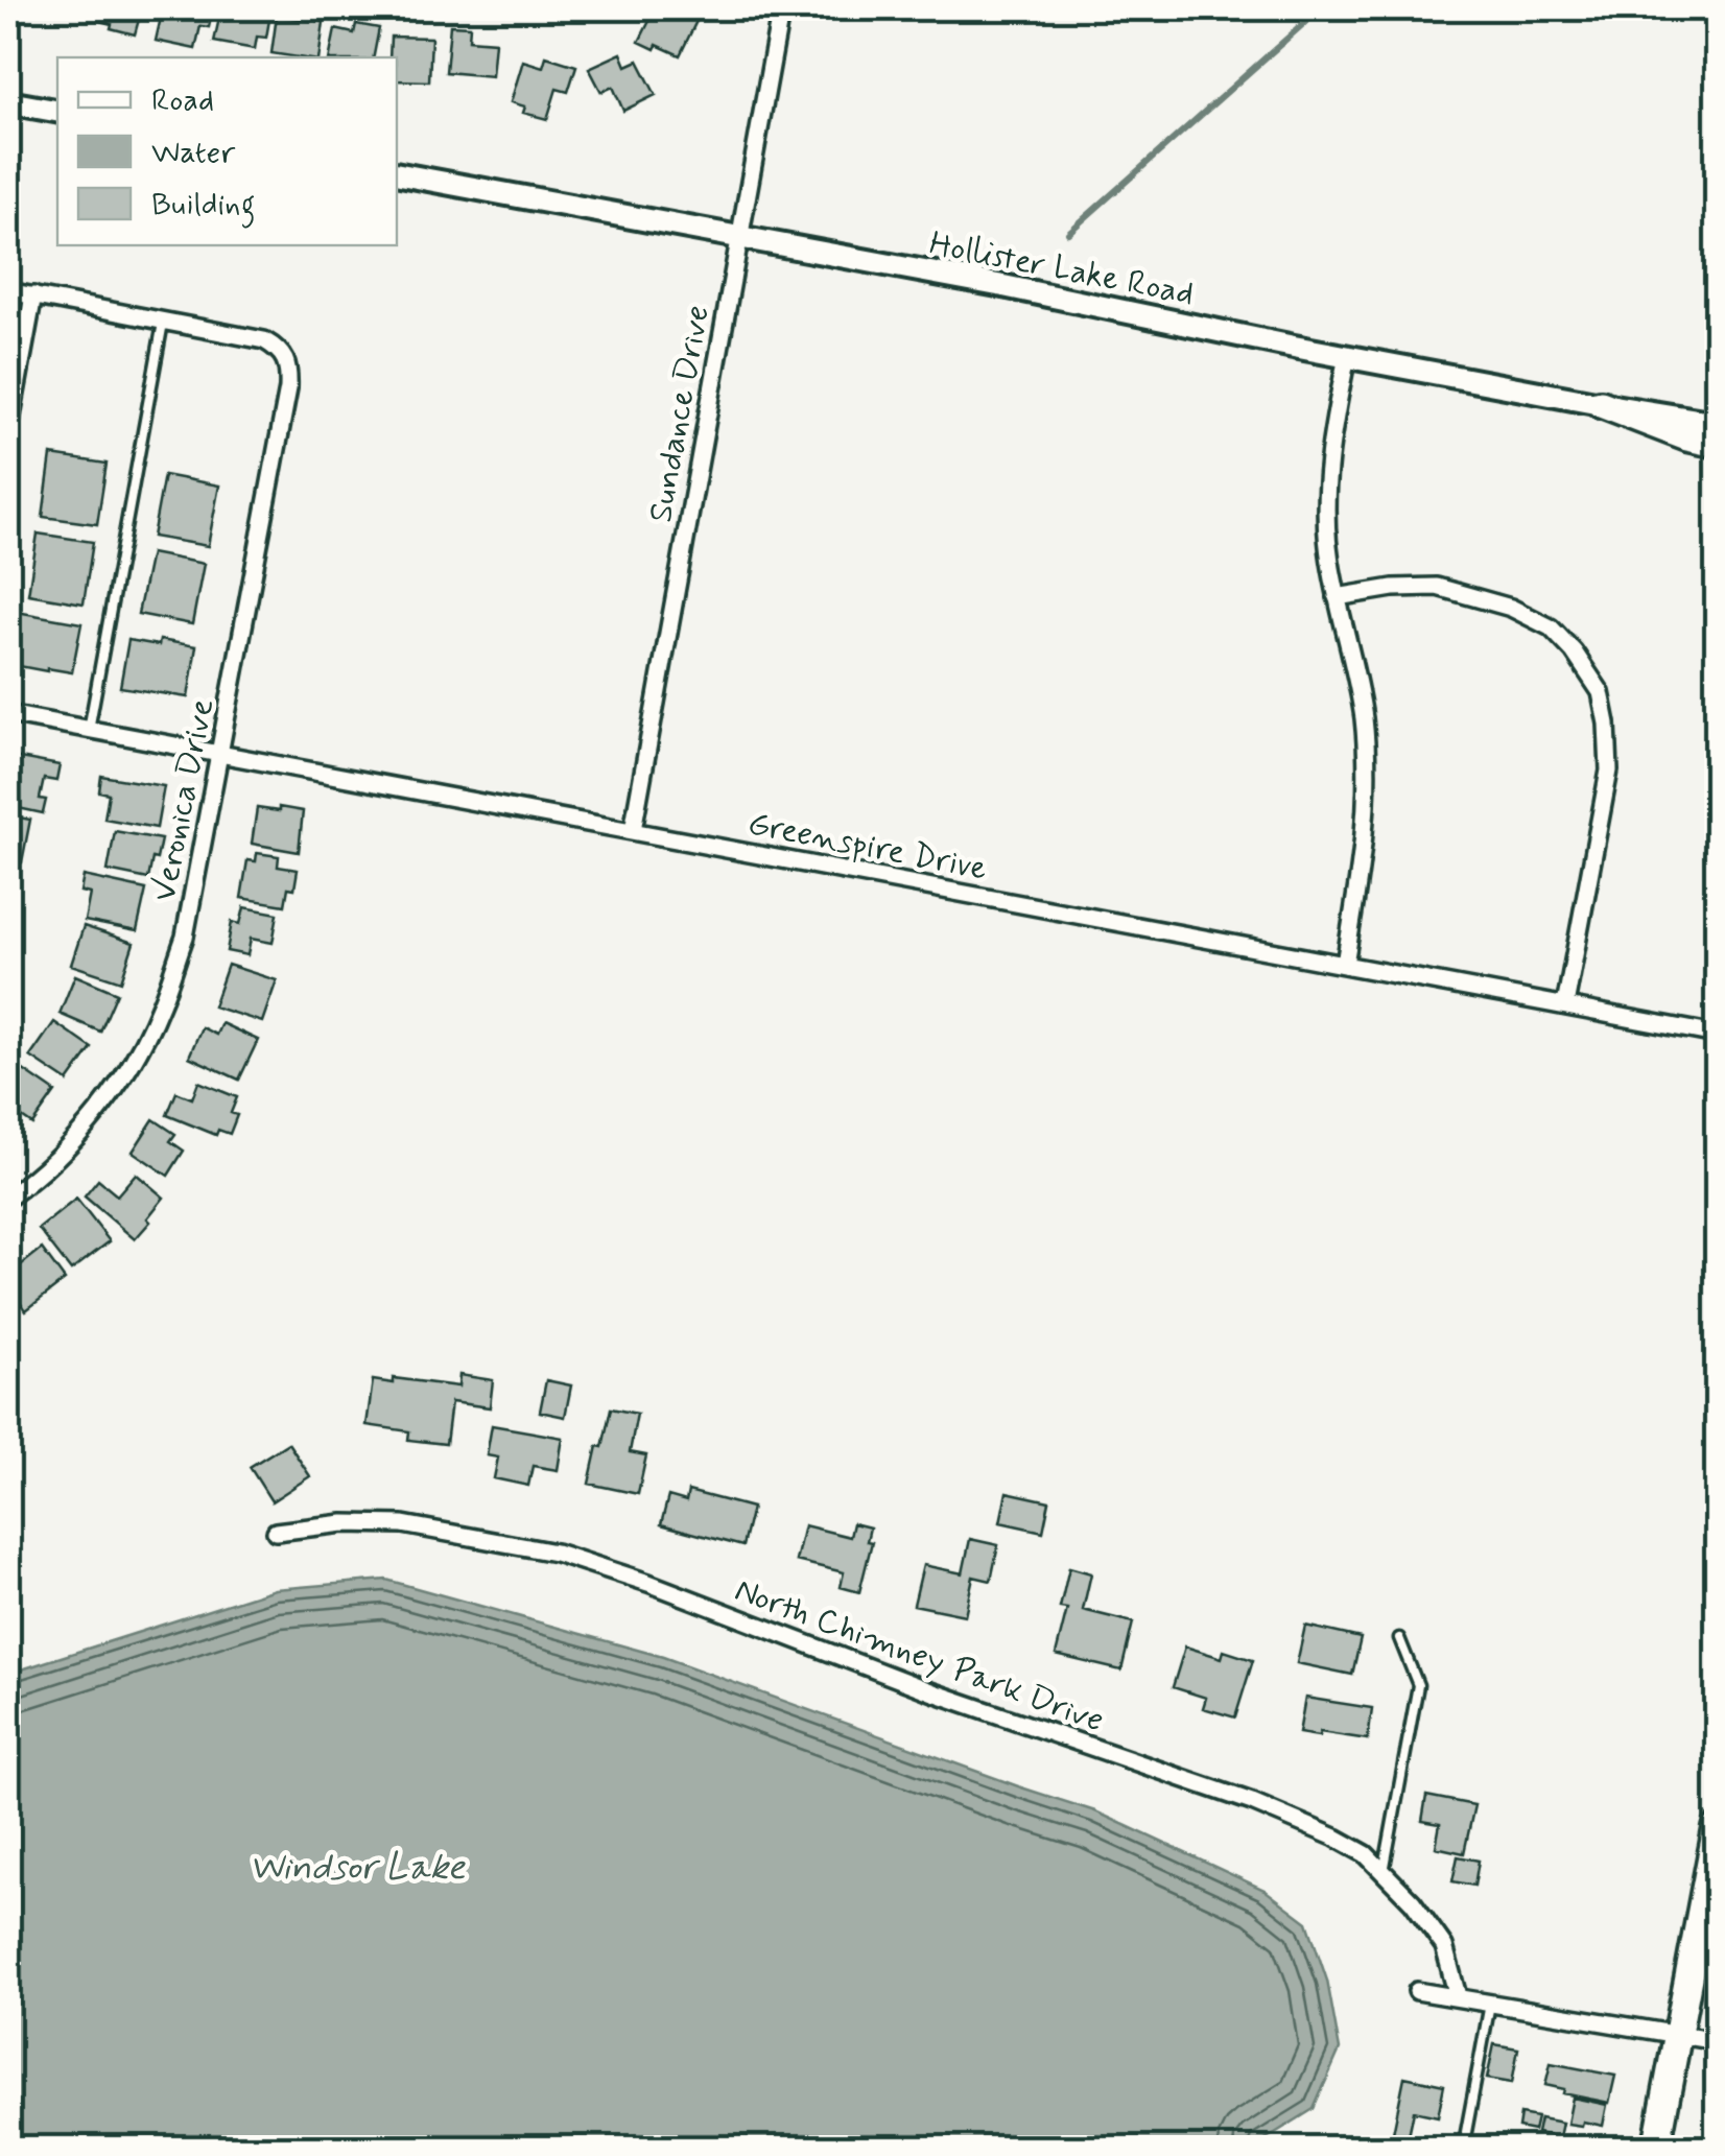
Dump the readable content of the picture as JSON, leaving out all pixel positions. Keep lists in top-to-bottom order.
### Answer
{
  "streets": {
    "street": [
      "Hollister Lake Road",
      "Sundance Drive",
      "Veronica Drive",
      "Greenspire Drive",
      "North Chimney Park Drive"
    ]
  },
  "crossings": [
    ["Hollister Lake Road", "Sundance Drive"],
    ["Sundance Drive", "Greenspire Drive"],
    ["Veronica Drive", "Greenspire Drive"]
  ],
  "water": ["Windsor Lake"],
  "legend": ["Road", "Water", "Building"]
}
